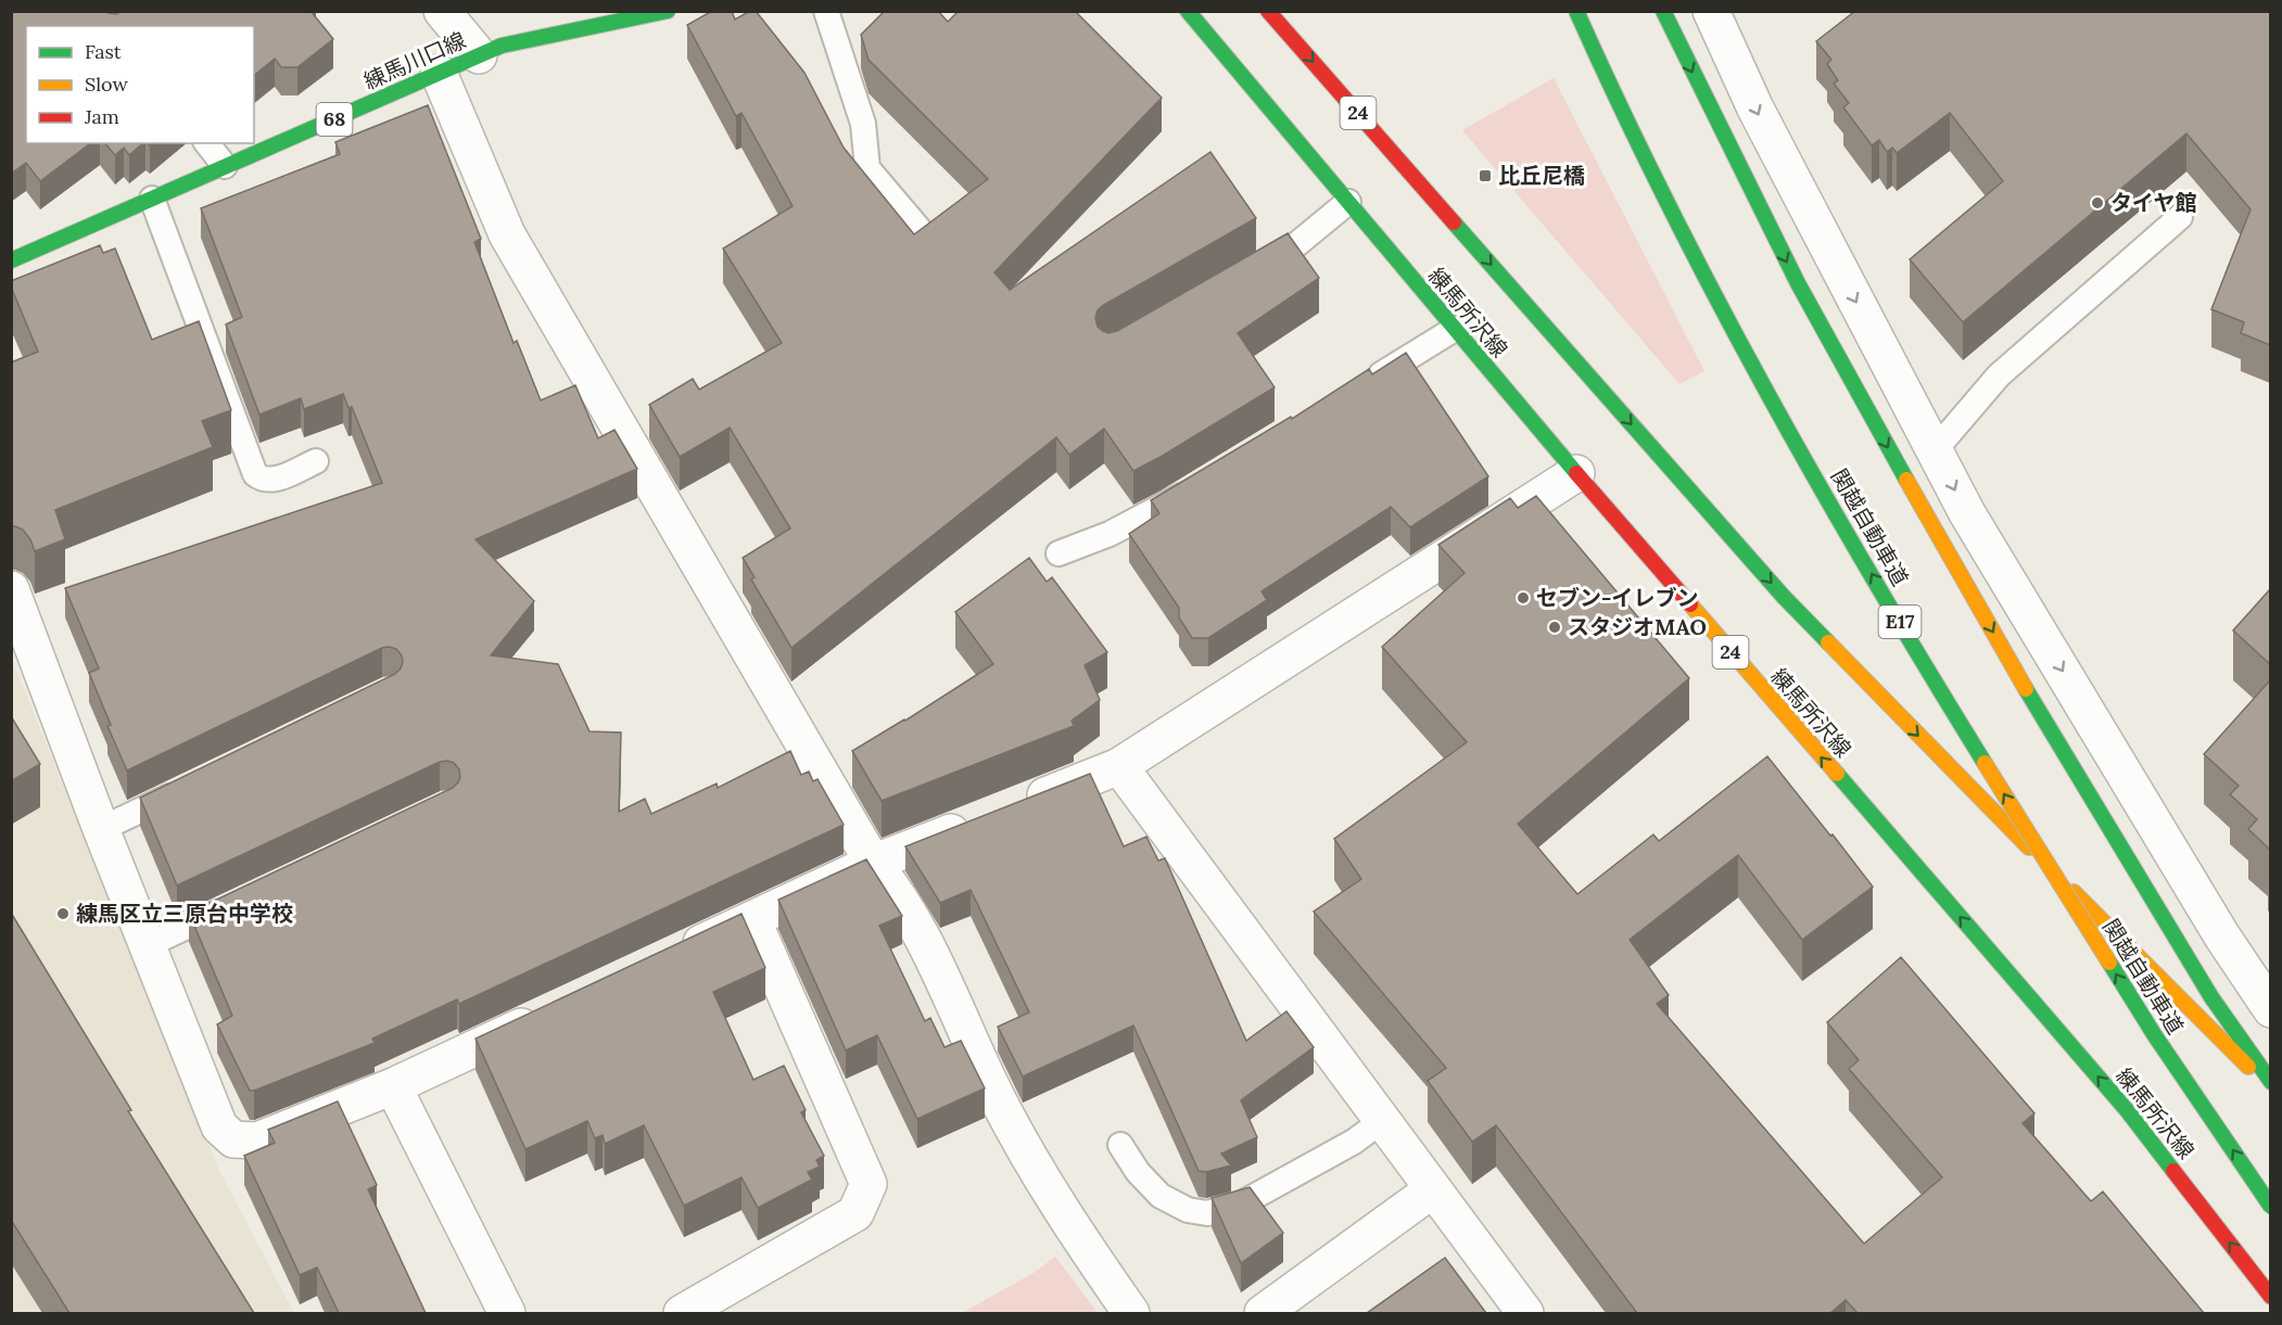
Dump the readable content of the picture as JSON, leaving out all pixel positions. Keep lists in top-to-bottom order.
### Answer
{
  "streets": {
    "main road": [
      "練馬川口線",
      "24",
      "68",
      "練馬所沢線",
      "関越自動車道",
      "E17"
    ]
  },
  "places": {
    "transit": ["比丘尼橋"],
    "other": [
      "タイヤ館",
      "セブン-イレブン",
      "スタジオMAO",
      "練馬区立三原台中学校"
    ]
  },
  "legend": ["Fast", "Slow", "Jam"]
}
